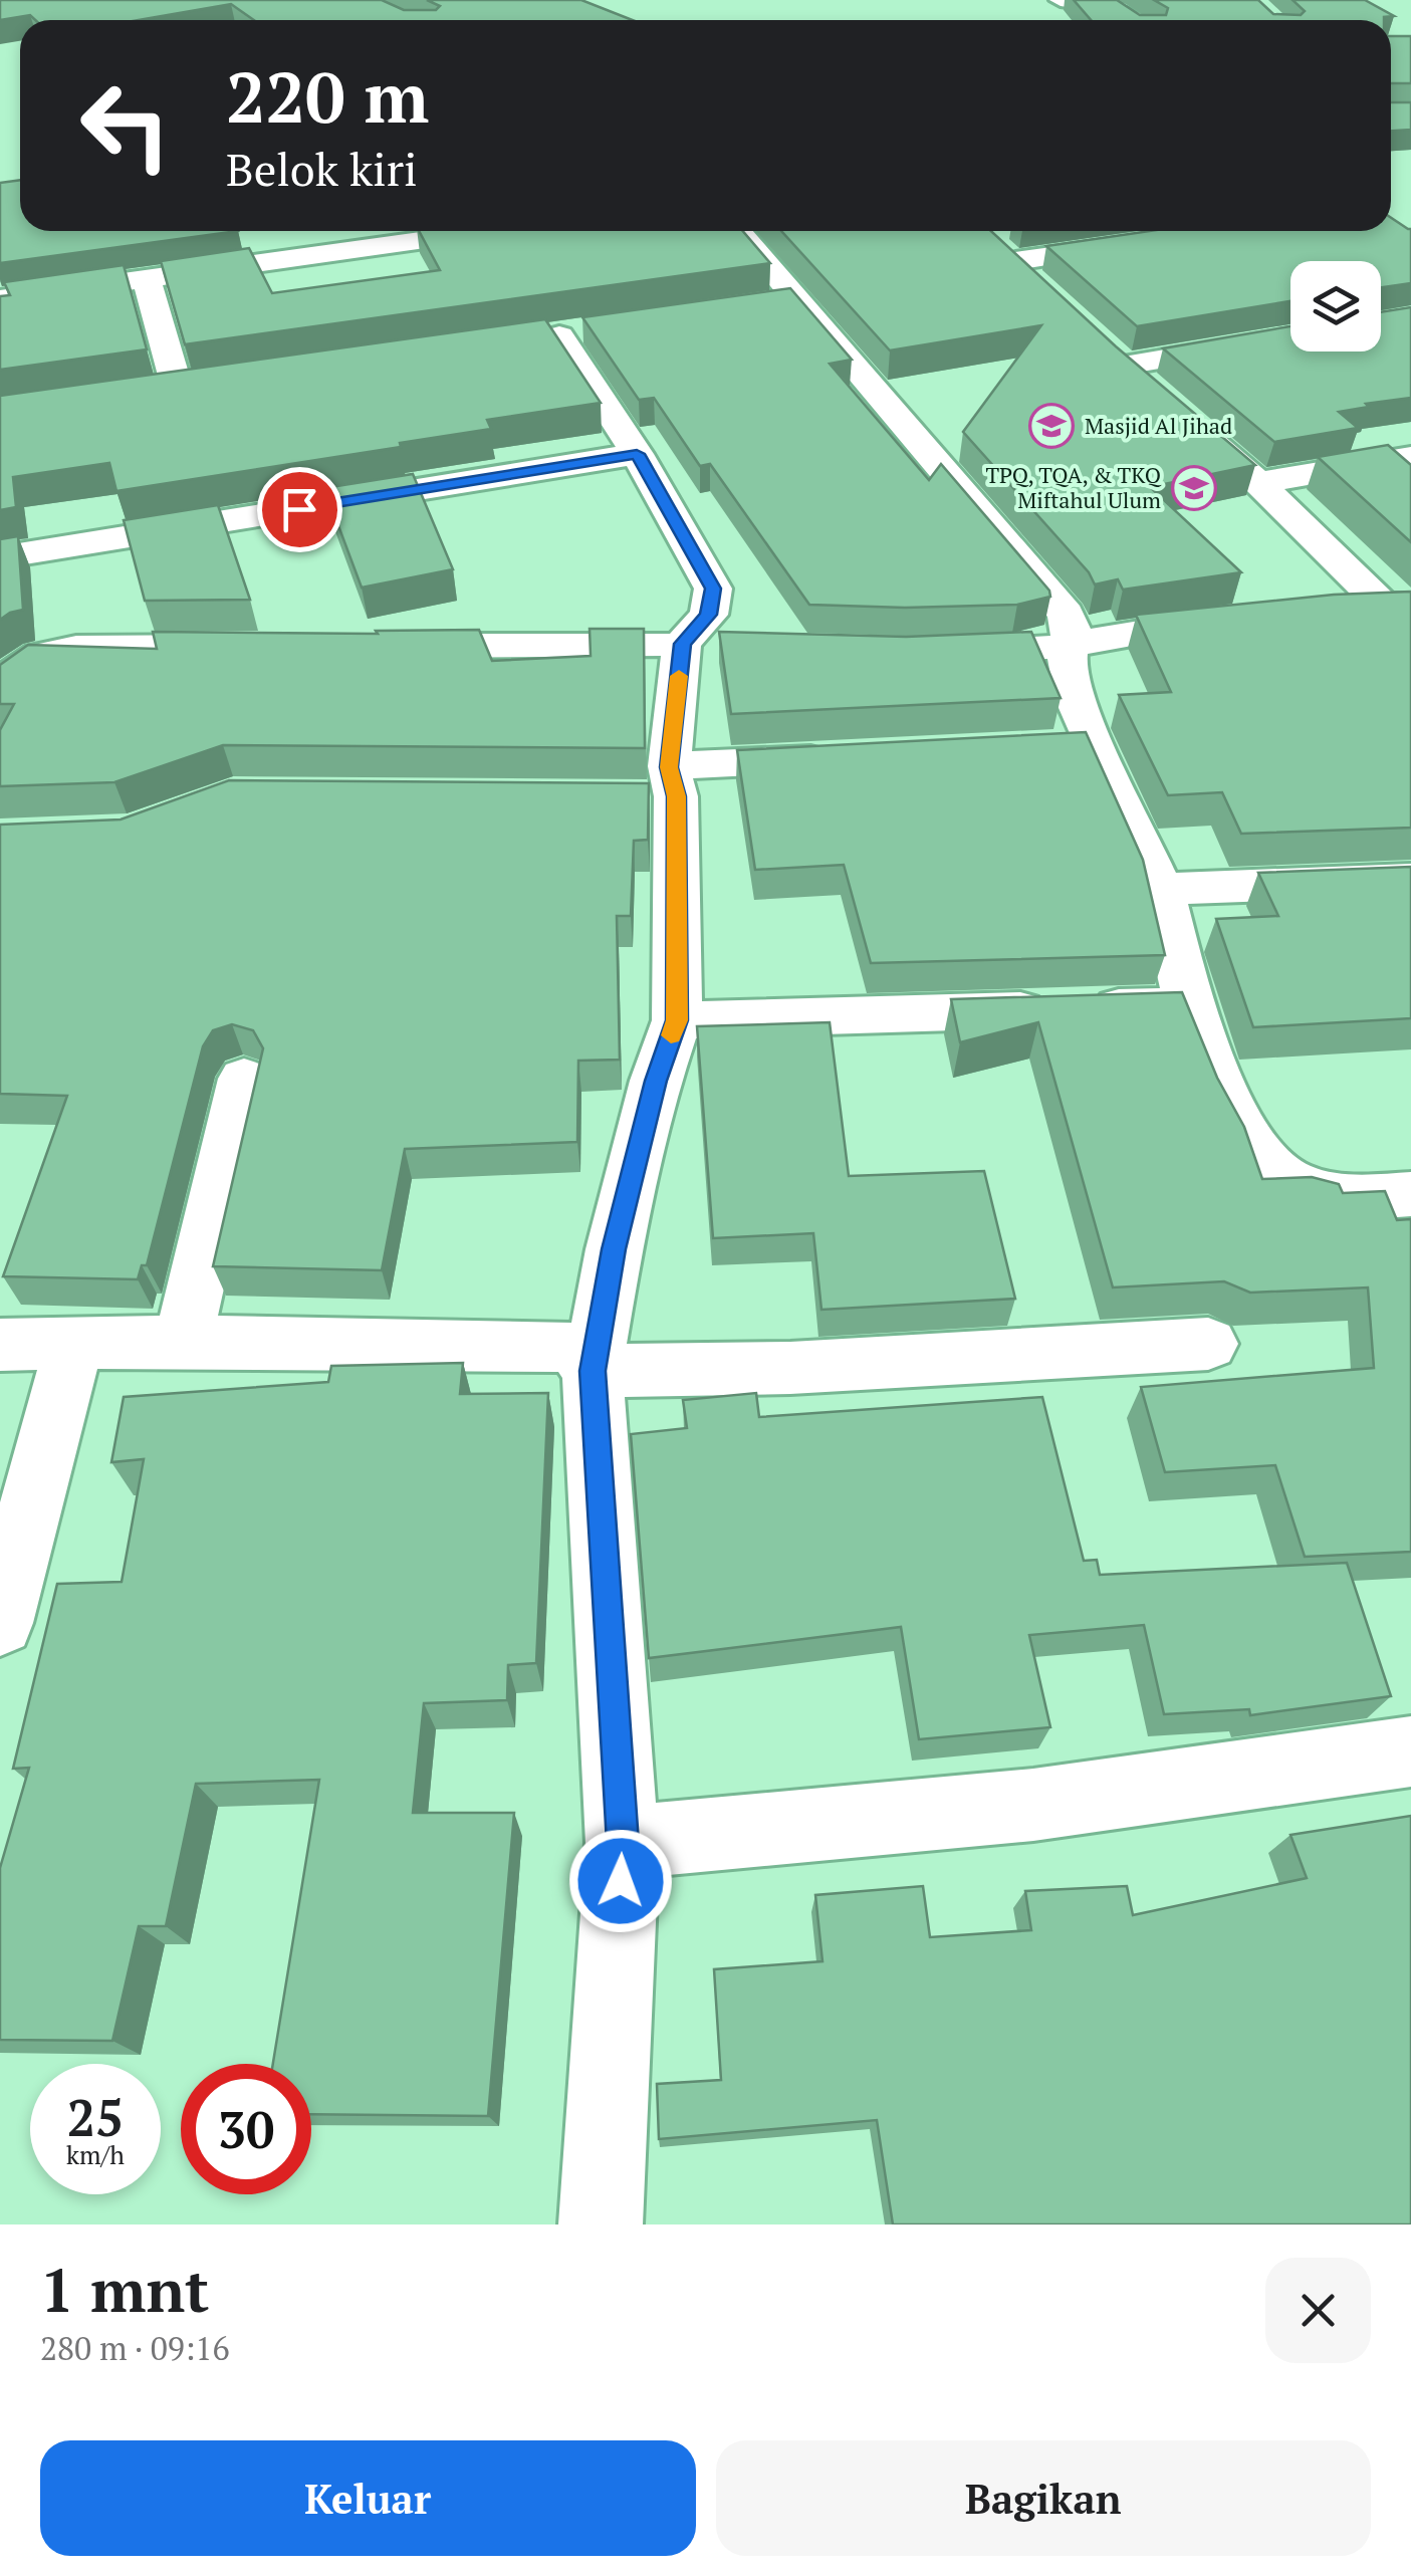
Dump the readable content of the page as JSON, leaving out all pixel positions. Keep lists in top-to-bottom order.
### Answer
{
  "places": {
    "school or university": ["Masjid Al Jihad", "TPQ, TQA, & TKQ Miftahul Ulum"]
  },
  "page": {
    "turn": ["220 m", "Belok kiri"],
    "speed": "25 km/h",
    "limit": "30",
    "heading": ["1 mnt", "280 m · 09:16"],
    "buttons": ["Keluar", "Bagikan"]
  }
}
